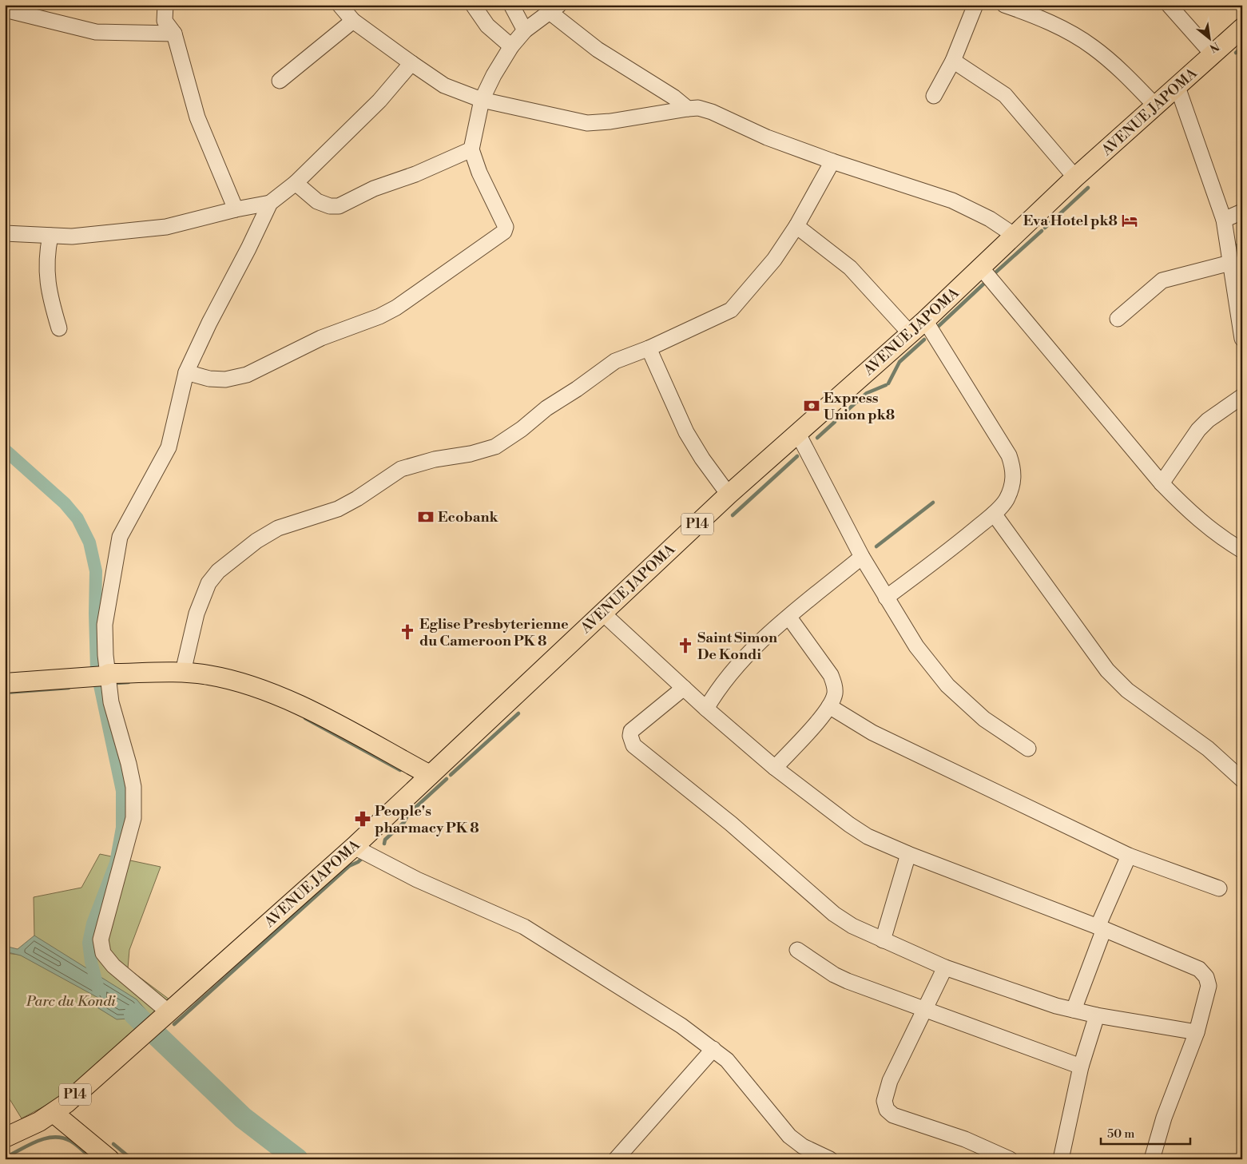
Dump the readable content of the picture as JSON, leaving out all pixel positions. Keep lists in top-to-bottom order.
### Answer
{
  "streets": {
    "main road": ["AVENUE JAPOMA", "P14"]
  },
  "parks": ["Parc du Kondi"],
  "places": {
    "hotel": ["Eva Hotel pk8"],
    "bank": ["Express Union pk8", "Ecobank"],
    "church": ["Eglise Presbyterienne du Cameroon PK 8", "Saint Simon De Kondi"],
    "pharmacy": ["People's pharmacy PK 8"]
  },
  "scale_bar": "50 m",
  "north": "bottom right"
}
